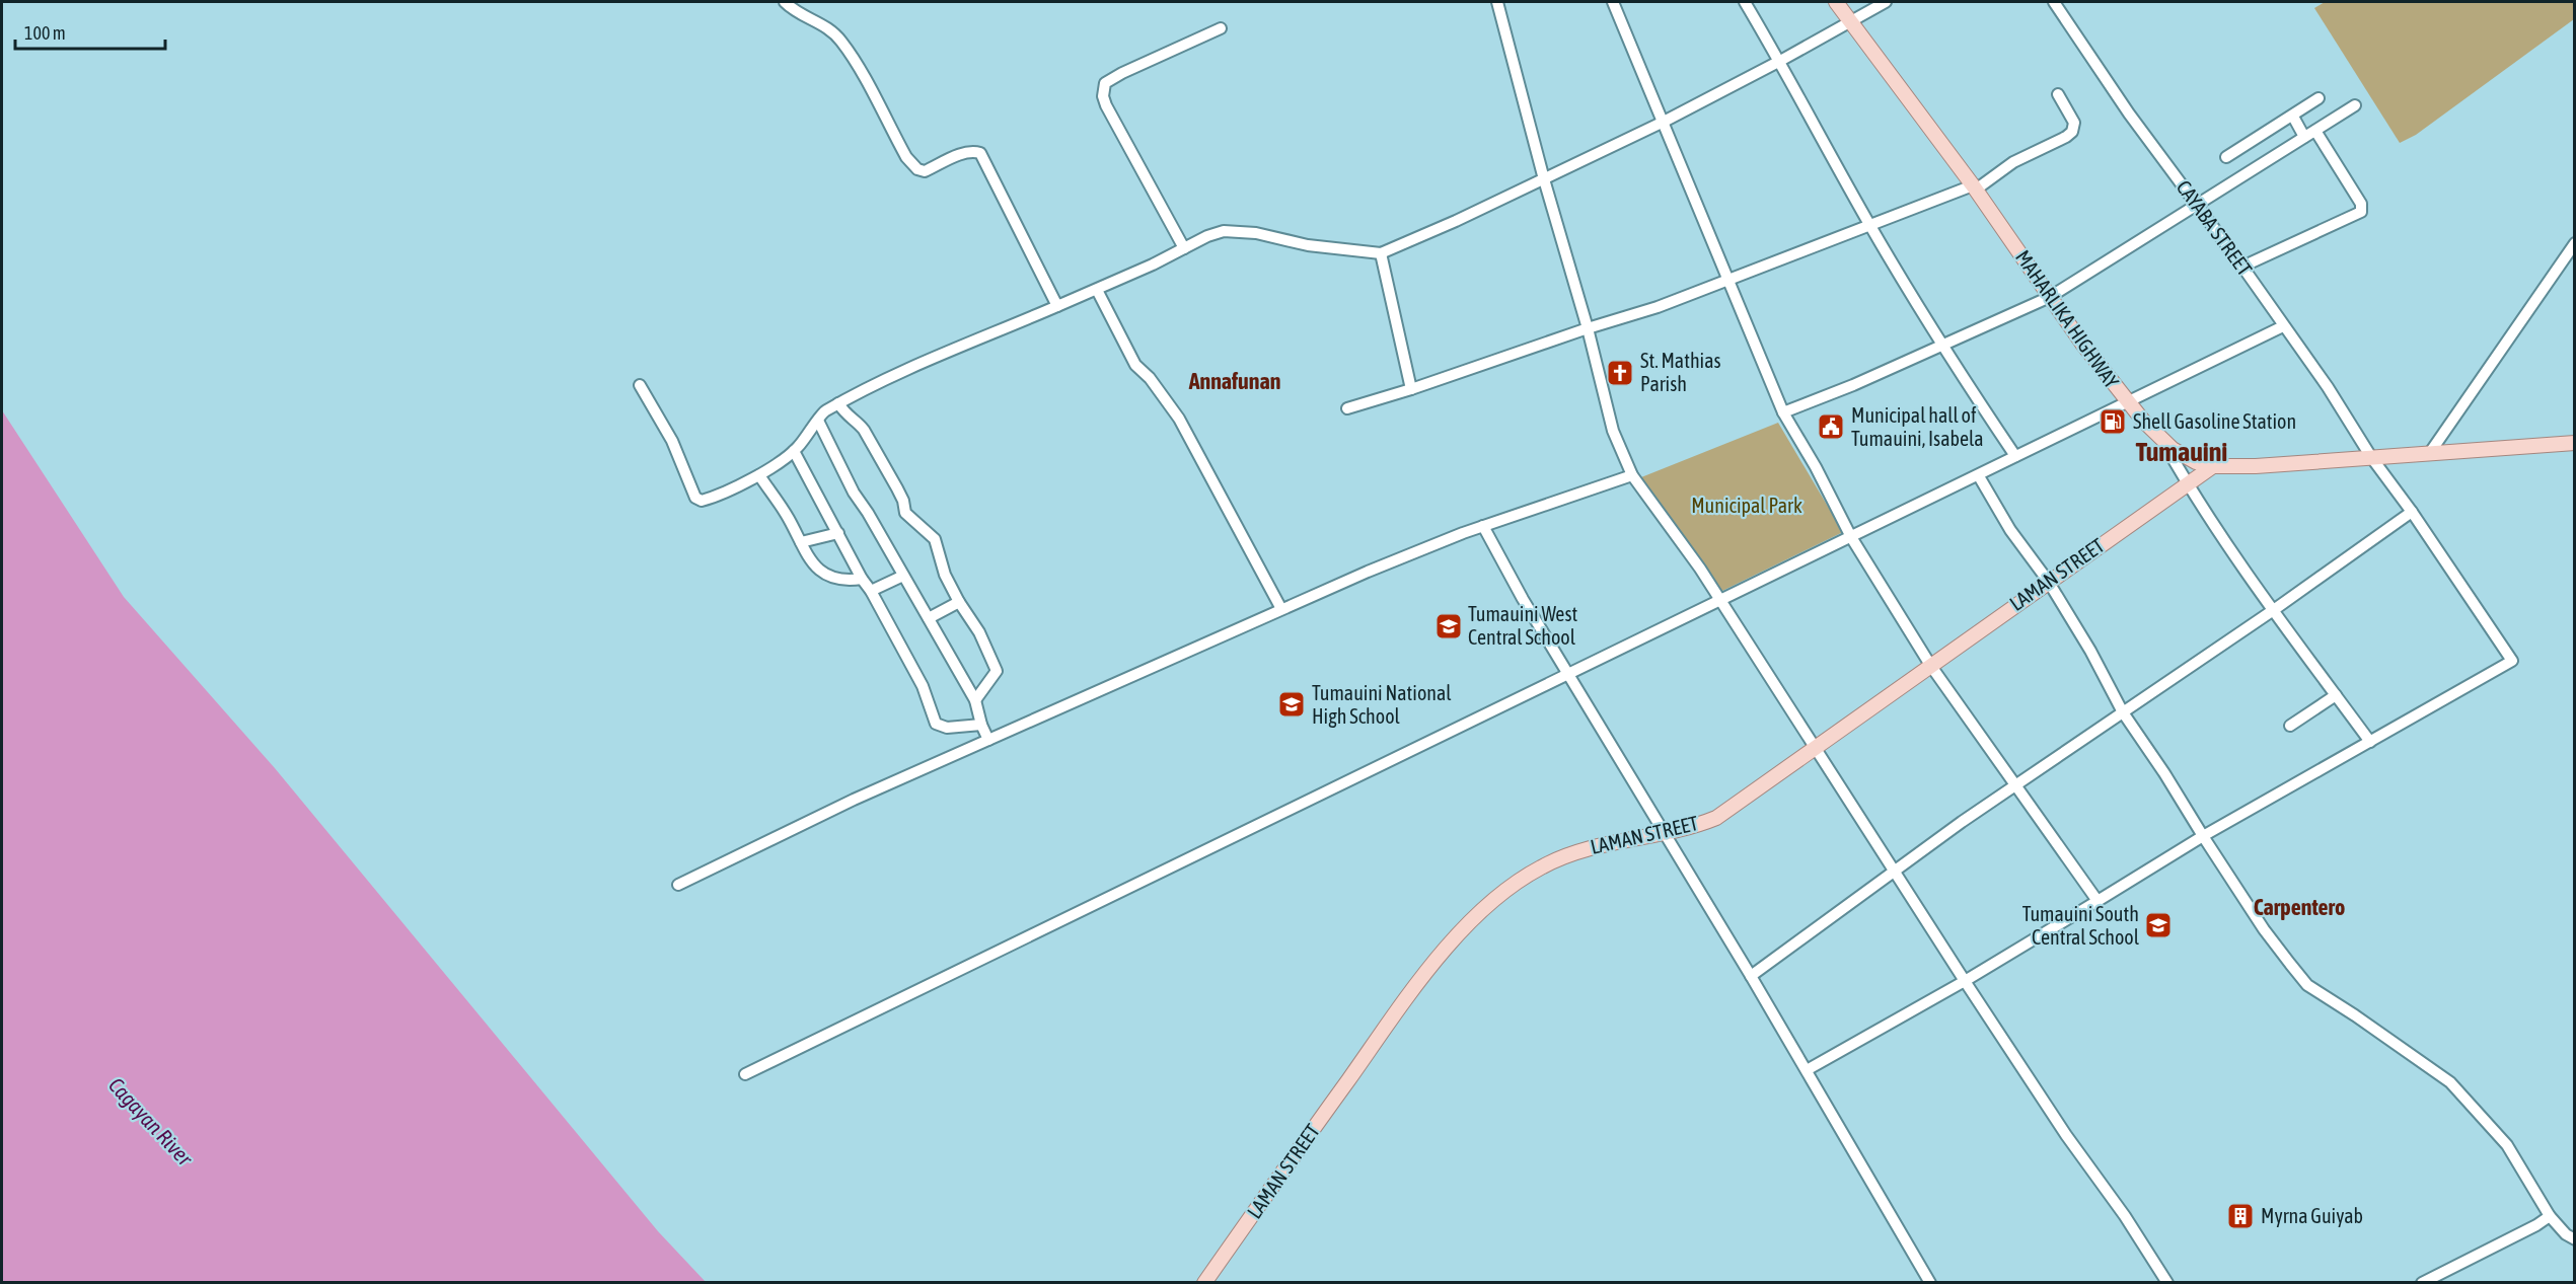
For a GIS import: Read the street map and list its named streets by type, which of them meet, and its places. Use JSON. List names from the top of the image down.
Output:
{
  "streets": {
    "main road": ["MAHARLIKA HIGHWAY", "LAMAN STREET"],
    "street": ["CAYABA STREET"]
  },
  "crossings": [
    ["CAYABA STREET", "MAHARLIKA HIGHWAY"],
    ["MAHARLIKA HIGHWAY", "LAMAN STREET"]
  ],
  "districts": ["Annafunan", "Tumauini", "Carpentero"],
  "water": ["Cagayan River"],
  "parks": ["Municipal Park"],
  "places": {
    "church": ["St. Mathias Parish"],
    "fuel station": ["Shell Gasoline Station"],
    "public building": ["Municipal hall of Tumauini, Isabela"],
    "school or university": ["Tumauini West Central School", "Tumauini National High School", "Tumauini South Central School"],
    "building": ["Myrna Guiyab"]
  },
  "scale_bar": "100 m"
}
